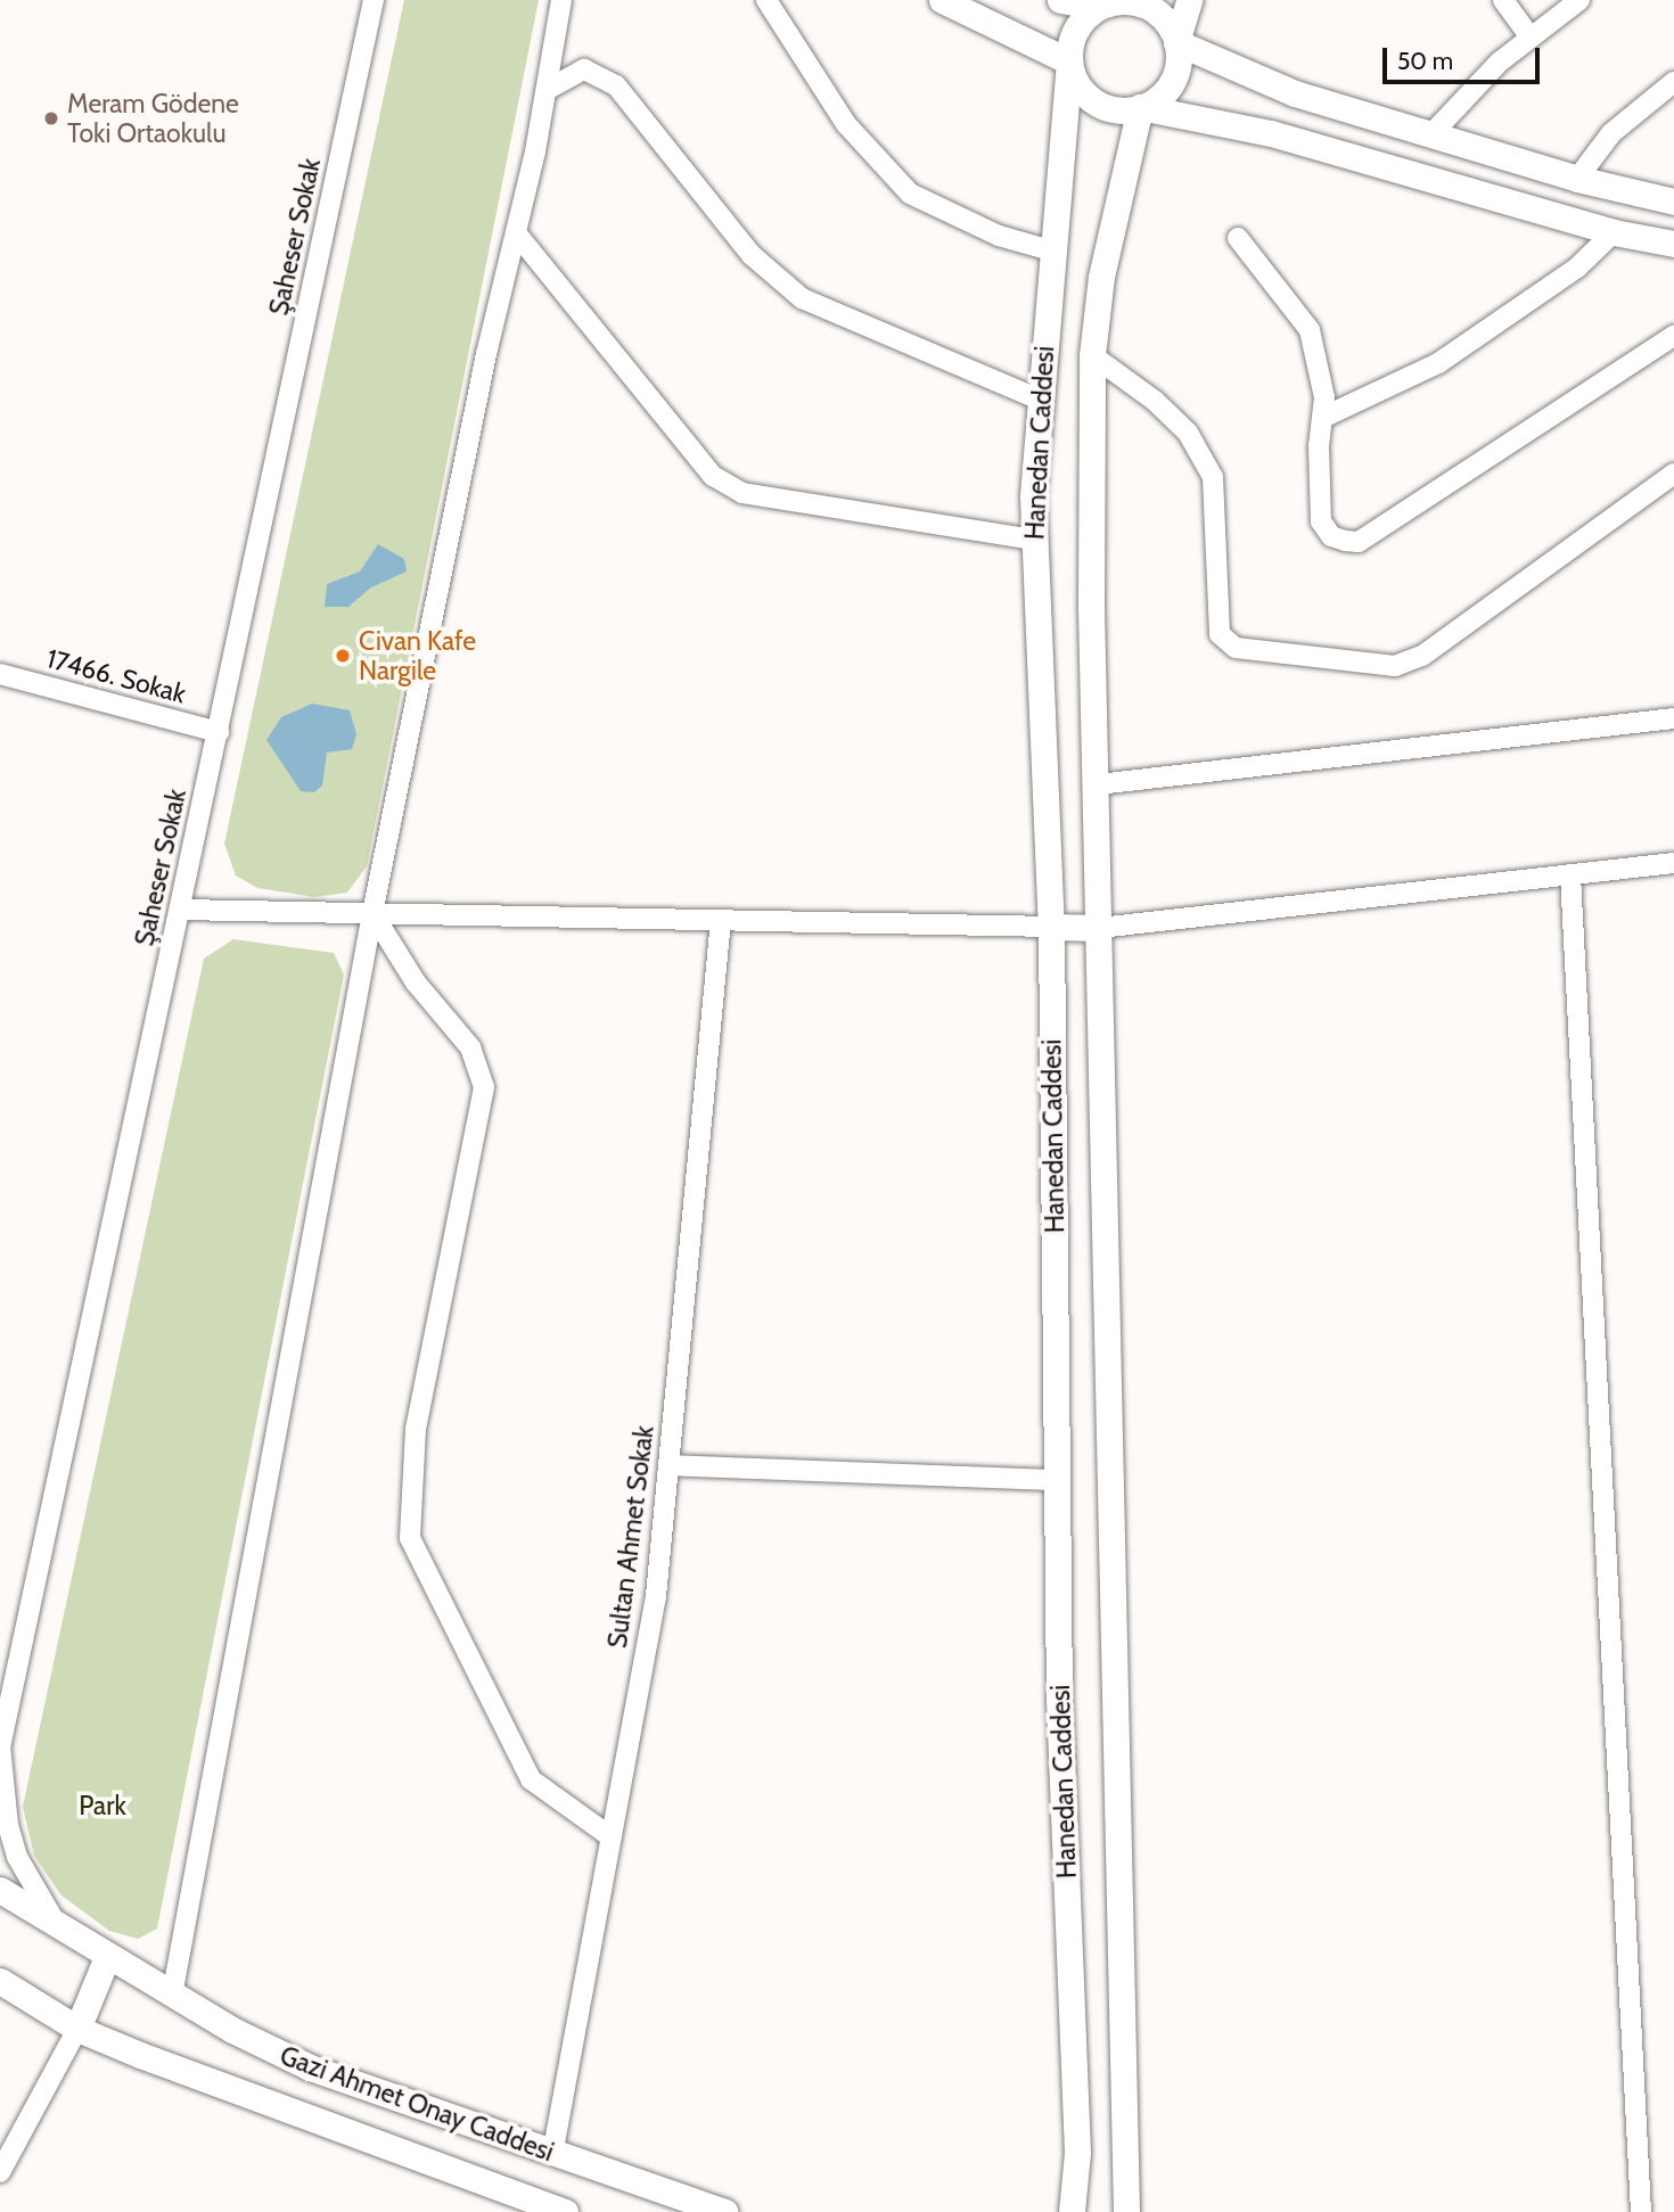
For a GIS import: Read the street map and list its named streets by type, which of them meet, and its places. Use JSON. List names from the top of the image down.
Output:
{
  "streets": {
    "street": [
      "Şaheser Sokak",
      "Hanedan Caddesi",
      "17466. Sokak",
      "Sultan Ahmet Sokak",
      "Gazi Ahmet Onay Caddesi"
    ]
  },
  "crossings": [
    ["Şaheser Sokak", "17466. Sokak"],
    ["Şaheser Sokak", "Gazi Ahmet Onay Caddesi"],
    ["Sultan Ahmet Sokak", "Gazi Ahmet Onay Caddesi"]
  ],
  "parks": ["Park"],
  "places": ["Meram Gödene Toki Ortaokulu", "Civan Kafe Nargile"],
  "scale_bar": "50 m"
}
